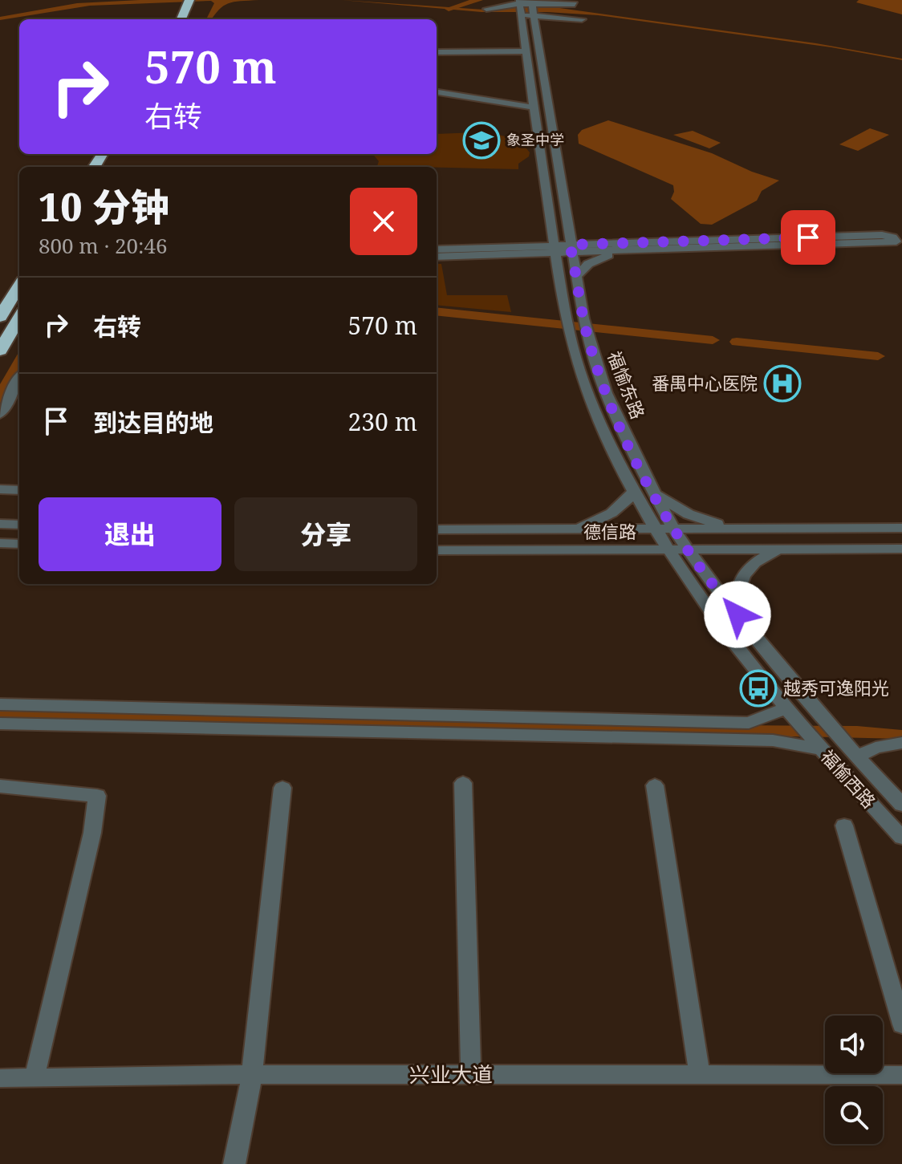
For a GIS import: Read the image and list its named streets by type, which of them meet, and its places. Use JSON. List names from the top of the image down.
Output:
{
  "streets": {
    "street": [
      "福愉东路",
      "德信路",
      "福愉西路",
      "兴业大道"
    ]
  },
  "crossings": [
    ["福愉东路", "德信路"],
    ["福愉东路", "福愉西路"]
  ],
  "places": {
    "school or university": ["象圣中学"],
    "hospital": ["番禺中心医院"],
    "bus stop": ["越秀可逸阳光"]
  },
  "page": {
    "turn": ["570 m", "右转"],
    "heading": ["10 分钟", "800 m · 20:46"],
    "list": [
      {
        "name": "右转",
        "value": "570 m"
      },
      {
        "name": "到达目的地",
        "value": "230 m"
      }
    ],
    "buttons": ["退出", "分享"]
  }
}
